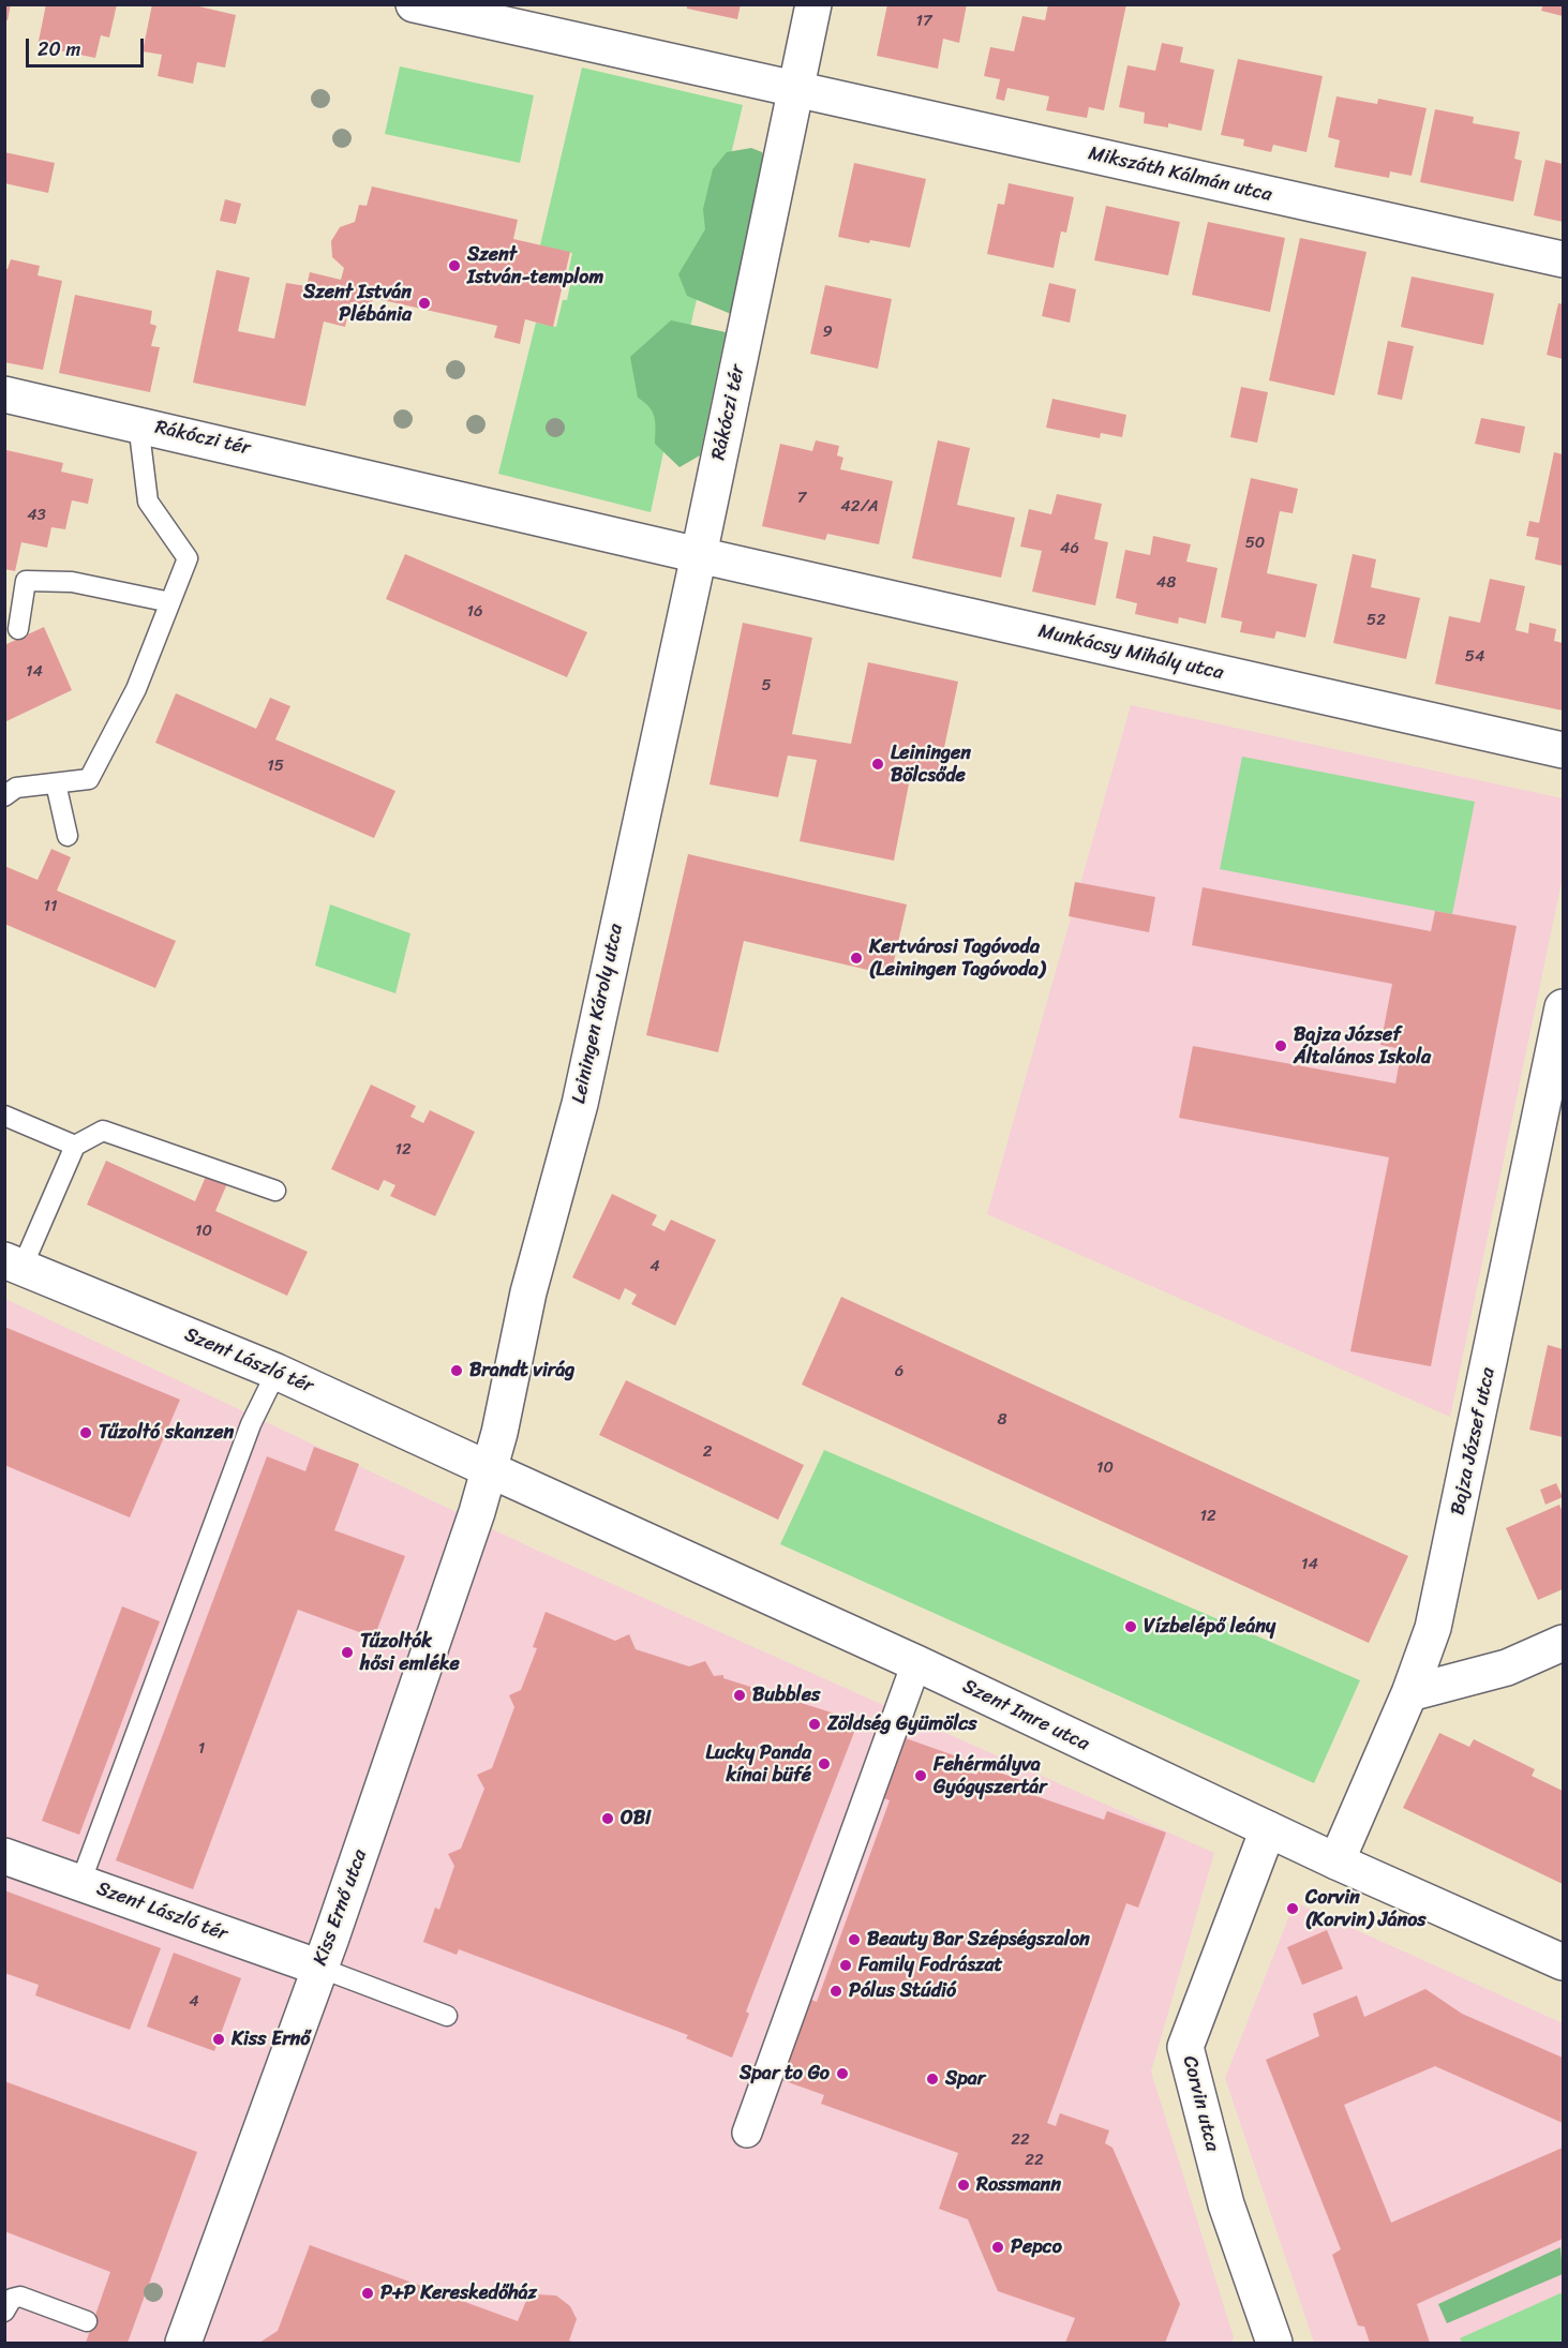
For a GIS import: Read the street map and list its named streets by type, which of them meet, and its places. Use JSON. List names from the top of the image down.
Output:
{
  "streets": {
    "street": [
      "Mikszáth Kálmán utca",
      "Rákóczi tér",
      "Munkácsy Mihály utca",
      "Leiningen Károly utca",
      "Szent László tér",
      "Bajza József utca",
      "Szent Imre utca",
      "Kiss Ernő utca",
      "Corvin utca"
    ]
  },
  "crossings": [
    ["Mikszáth Kálmán utca", "Rákóczi tér"],
    ["Rákóczi tér", "Munkácsy Mihály utca"],
    ["Rákóczi tér", "Leiningen Károly utca"],
    ["Munkácsy Mihály utca", "Leiningen Károly utca"],
    ["Leiningen Károly utca", "Szent László tér"],
    ["Leiningen Károly utca", "Szent Imre utca"],
    ["Leiningen Károly utca", "Kiss Ernő utca"],
    ["Szent László tér", "Szent Imre utca"],
    ["Szent László tér", "Kiss Ernő utca"],
    ["Bajza József utca", "Szent Imre utca"],
    ["Szent Imre utca", "Kiss Ernő utca"],
    ["Szent Imre utca", "Corvin utca"]
  ],
  "places": [
    "Szent István-templom",
    "Szent István Plébánia",
    "Leiningen Bölcsőde",
    "Kertvárosi Tagóvoda (Leiningen Tagóvoda)",
    "Bajza József Általános Iskola",
    "Brandt virág",
    "Tűzoltó skanzen",
    "Vízbelépő leány",
    "Tűzoltók hősi emléke",
    "Bubbles",
    "Zöldség Gyümölcs",
    "Lucky Panda kínai büfé",
    "Fehérmályva Gyógyszertár",
    "OBI",
    "Corvin (Korvin) János",
    "Beauty Bar Szépségszalon",
    "Family Fodrászat",
    "Pólus Stúdió",
    "Kiss Ernő",
    "Spar to Go",
    "Spar",
    "Rossmann",
    "Pepco",
    "P+P Kereskedőház"
  ],
  "house_numbers": [
    "17",
    "9",
    "7",
    "42/A",
    "43",
    "50",
    "46",
    "48",
    "16",
    "52",
    "54",
    "14",
    "5",
    "15",
    "11",
    "12",
    "10",
    "4",
    "6",
    "8",
    "2",
    "10",
    "12",
    "14",
    "1",
    "4",
    "22",
    "22"
  ],
  "scale_bar": "20 m"
}
